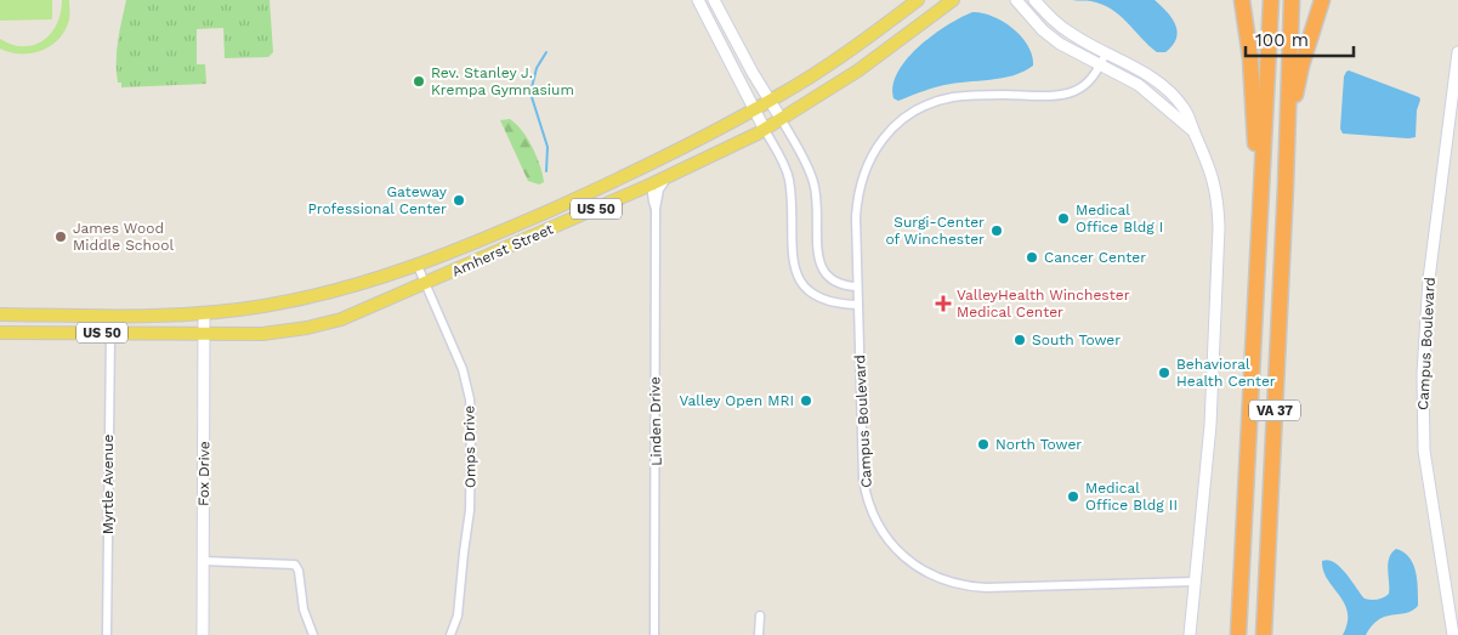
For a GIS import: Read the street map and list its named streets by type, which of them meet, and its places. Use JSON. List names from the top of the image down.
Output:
{
  "streets": {
    "highway": ["VA 37"],
    "main road": ["US 50", "Amherst Street"],
    "street": [
      "Campus Boulevard",
      "Linden Drive",
      "Omps Drive",
      "Fox Drive",
      "Myrtle Avenue"
    ]
  },
  "crossings": [
    ["Amherst Street", "Linden Drive"],
    ["Amherst Street", "Omps Drive"],
    ["Amherst Street", "Fox Drive"],
    ["Amherst Street", "Myrtle Avenue"]
  ],
  "places": {
    "other": [
      "Rev. Stanley J. Krempa Gymnasium",
      "Gateway Professional Center",
      "Medical Office Bldg I",
      "Surgi-Center of Winchester",
      "James Wood Middle School",
      "Cancer Center",
      "South Tower",
      "Behavioral Health Center",
      "Valley Open MRI",
      "North Tower",
      "Medical Office Bldg II"
    ],
    "health": ["ValleyHealth Winchester Medical Center"]
  },
  "scale_bar": "100 m"
}
